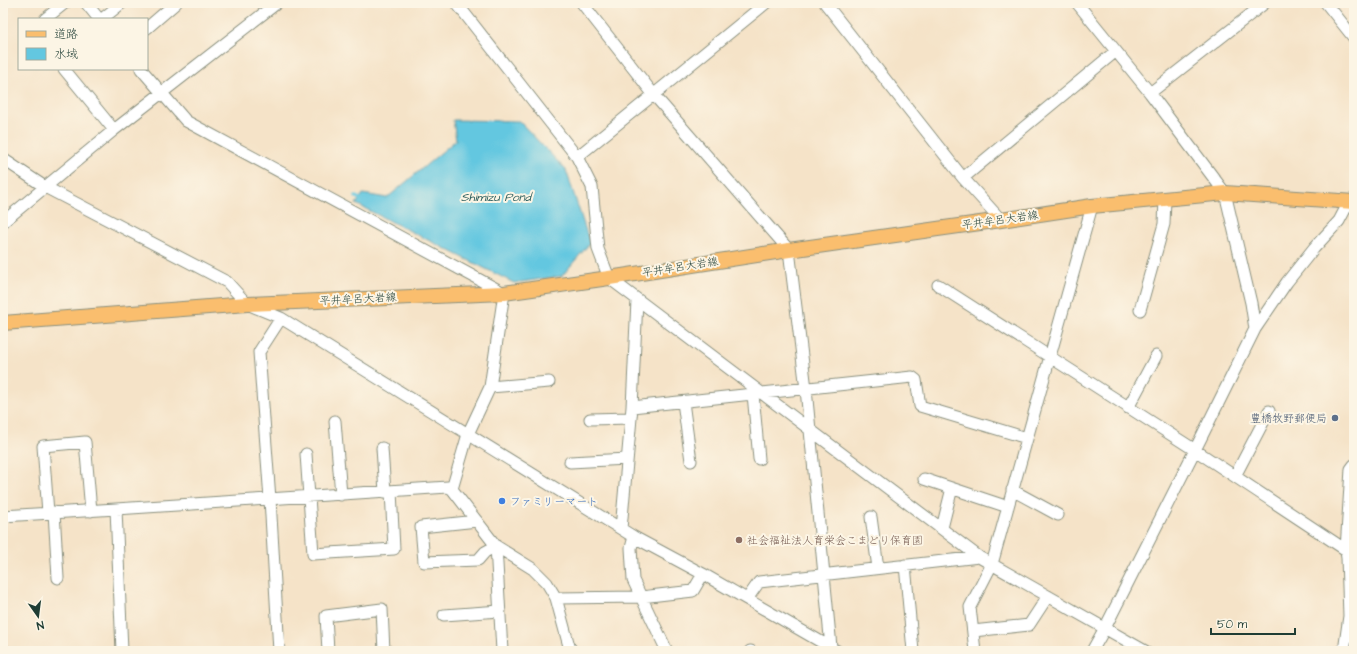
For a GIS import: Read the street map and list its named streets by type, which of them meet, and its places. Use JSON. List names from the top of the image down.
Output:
{
  "streets": {
    "main road": ["平井牟呂大岩線"]
  },
  "water": ["Shimizu Pond"],
  "places": ["豊橋牧野郵便局", "ファミリーマート", "社会福祉法人育栄会こまどり保育園"],
  "legend": ["道路", "水域"],
  "scale_bar": "50 m",
  "north": "bottom"
}
